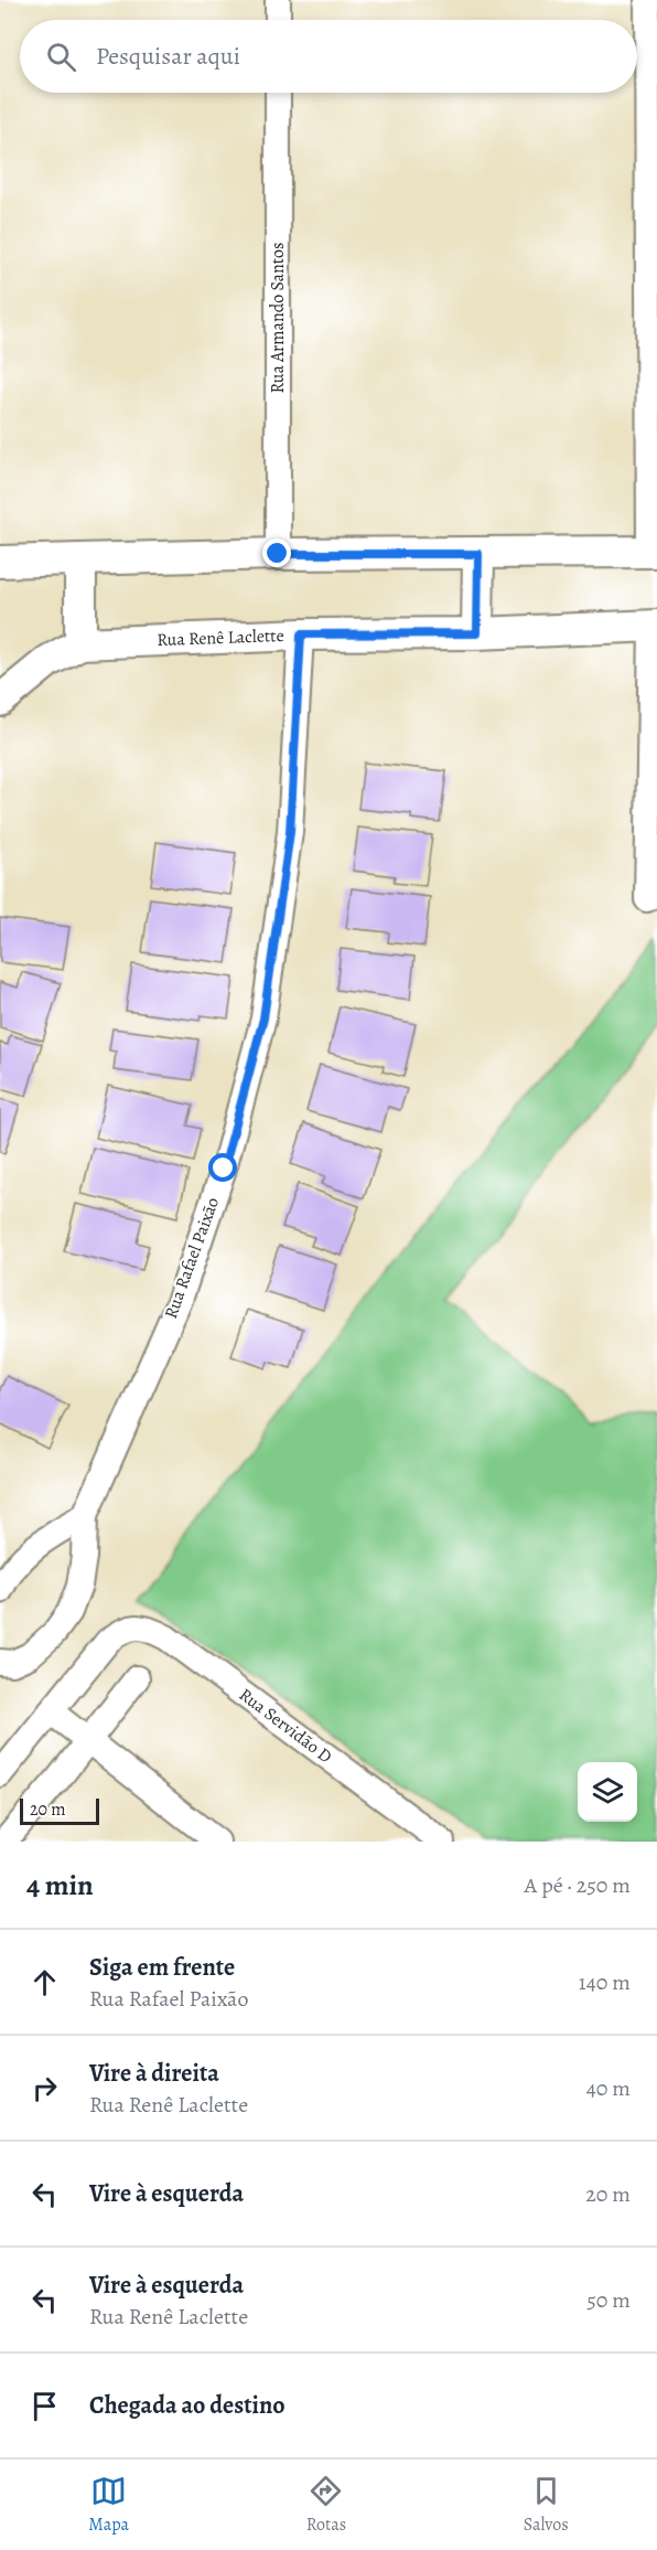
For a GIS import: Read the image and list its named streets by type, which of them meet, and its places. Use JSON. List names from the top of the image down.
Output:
{
  "streets": {
    "street": [
      "Rua Armando Santos",
      "Rua Renê Laclette",
      "Rua Rafael Paixão",
      "Rua Servidão D"
    ]
  },
  "crossings": [
    ["Rua Renê Laclette", "Rua Rafael Paixão"]
  ],
  "scale_bar": "20 m",
  "page": {
    "search": "Pesquisar aqui",
    "scale": "20 m",
    "heading": ["4 min", "A pé · 250 m"],
    "list": [
      ["Siga em frente", "Rua Rafael Paixão", "140 m"],
      ["Vire à direita", "Rua Renê Laclette", "40 m"],
      ["Vire à esquerda", "20 m"],
      ["Vire à esquerda", "Rua Renê Laclette", "50 m"],
      "Chegada ao destino"
    ],
    "nav": ["Mapa", "Rotas", "Salvos"]
  }
}
